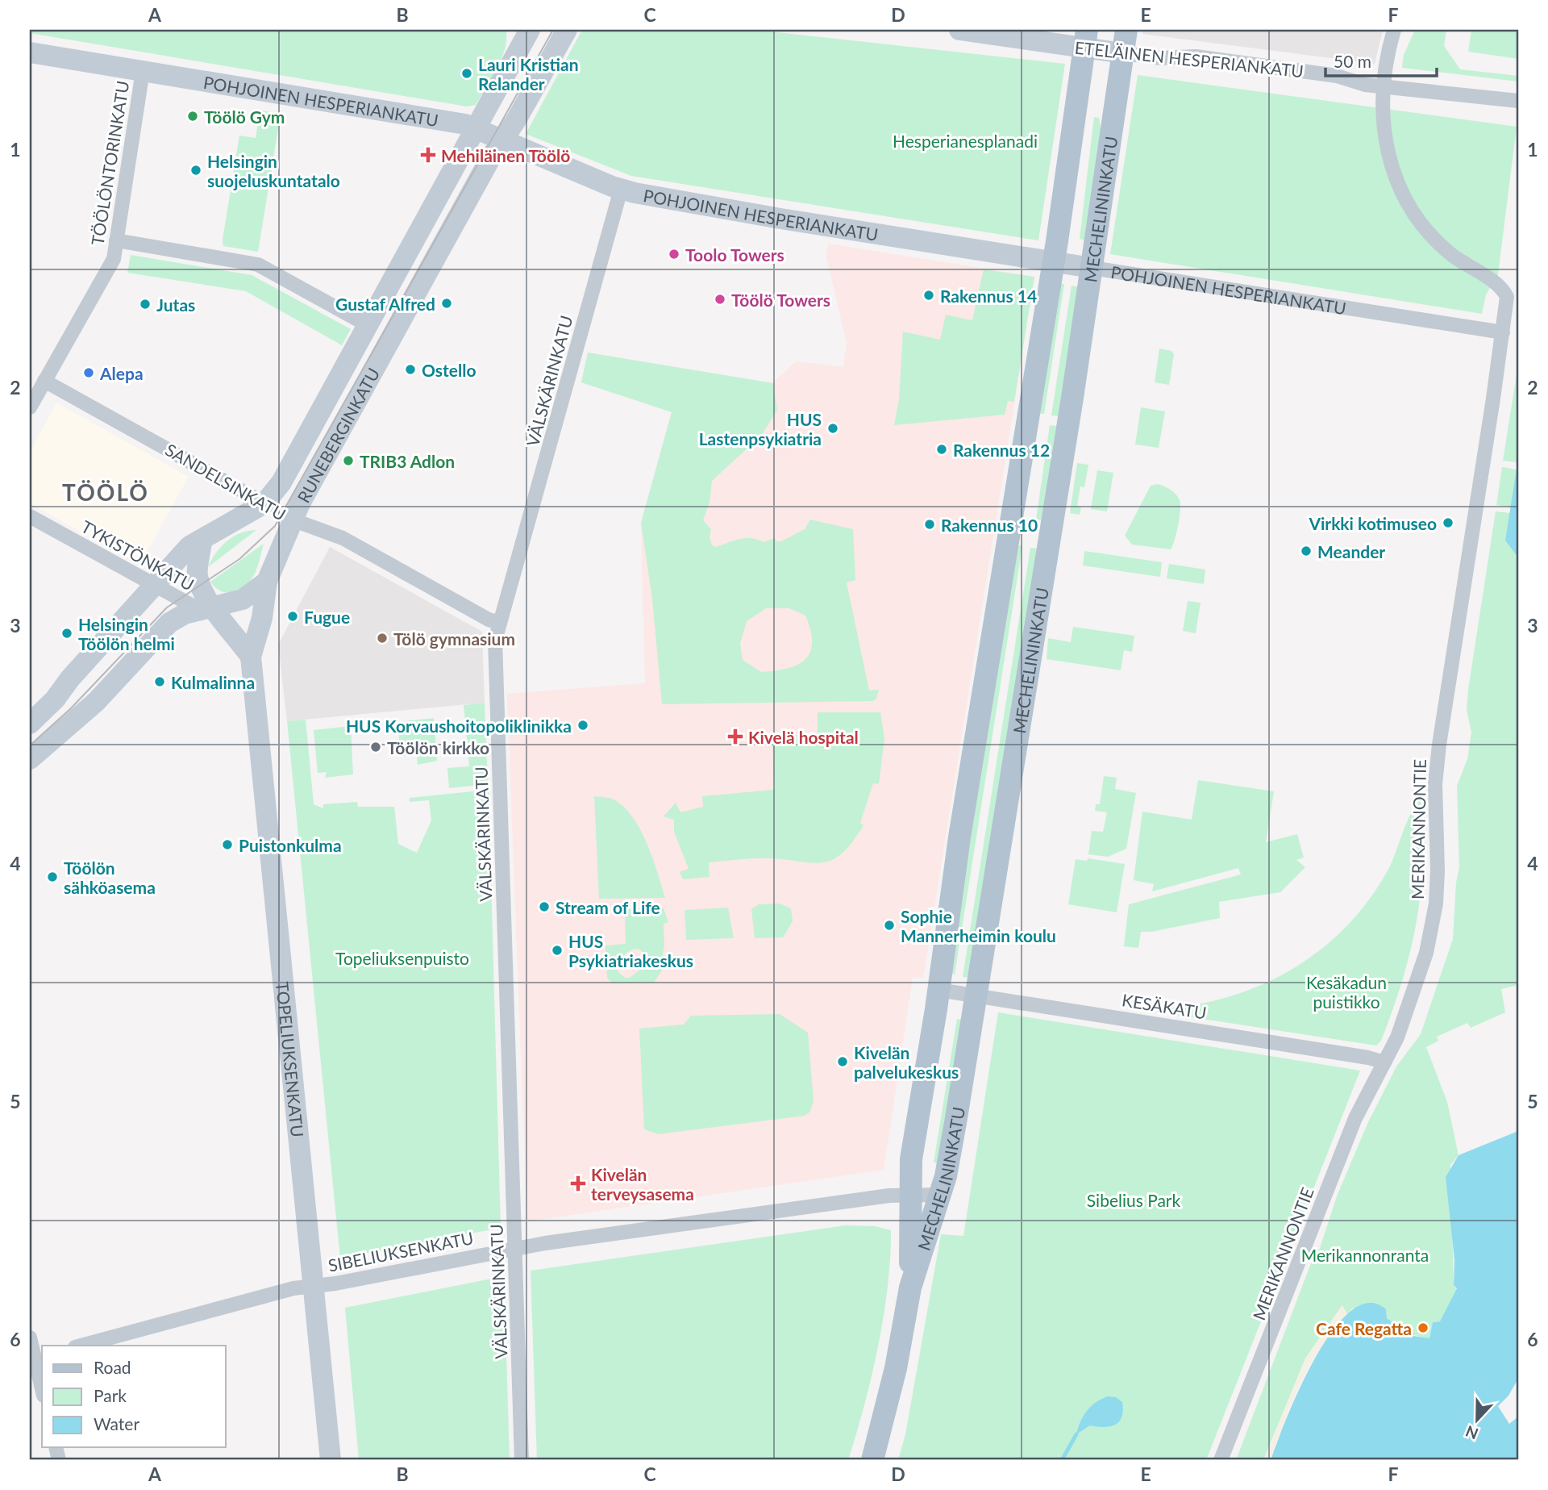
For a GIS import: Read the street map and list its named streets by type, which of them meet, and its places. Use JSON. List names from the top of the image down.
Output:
{
  "streets": {
    "main road": [
      "ETELÄINEN HESPERIANKATU",
      "POHJOINEN HESPERIANKATU",
      "MECHELININKATU",
      "RUNEBERGINKATU",
      "SANDELSINKATU",
      "TOPELIUKSENKATU"
    ],
    "street": [
      "TÖÖLÖNTORINKATU",
      "VÄLSKÄRINKATU",
      "TYKISTÖNKATU",
      "MERIKANNONTIE",
      "KESÄKATU",
      "SIBELIUKSENKATU"
    ]
  },
  "crossings": [
    ["ETELÄINEN HESPERIANKATU", "MECHELININKATU"],
    ["ETELÄINEN HESPERIANKATU", "MERIKANNONTIE"],
    ["POHJOINEN HESPERIANKATU", "TÖÖLÖNTORINKATU"],
    ["POHJOINEN HESPERIANKATU", "MECHELININKATU"],
    ["POHJOINEN HESPERIANKATU", "VÄLSKÄRINKATU"],
    ["POHJOINEN HESPERIANKATU", "RUNEBERGINKATU"],
    ["POHJOINEN HESPERIANKATU", "MERIKANNONTIE"],
    ["TÖÖLÖNTORINKATU", "SANDELSINKATU"],
    ["MECHELININKATU", "KESÄKATU"],
    ["MECHELININKATU", "SIBELIUKSENKATU"],
    ["VÄLSKÄRINKATU", "SANDELSINKATU"],
    ["VÄLSKÄRINKATU", "SIBELIUKSENKATU"],
    ["RUNEBERGINKATU", "SANDELSINKATU"],
    ["RUNEBERGINKATU", "TYKISTÖNKATU"],
    ["RUNEBERGINKATU", "TOPELIUKSENKATU"],
    ["MERIKANNONTIE", "KESÄKATU"],
    ["TOPELIUKSENKATU", "SIBELIUKSENKATU"]
  ],
  "districts": ["TÖÖLÖ"],
  "parks": [
    "Hesperianesplanadi",
    "Topeliuksenpuisto",
    "Kesäkadun puistikko",
    "Sibelius Park",
    "Merikannonranta"
  ],
  "places": {
    "other": [
      "Lauri Kristian Relander",
      "Töölö Gym",
      "Helsingin suojeluskuntatalo",
      "Toolo Towers",
      "Rakennus 14",
      "Töölö Towers",
      "Gustaf Alfred",
      "Jutas",
      "Ostello",
      "Alepa",
      "HUS Lastenpsykiatria",
      "Rakennus 12",
      "TRIB3 Adlon",
      "Virkki kotimuseo",
      "Rakennus 10",
      "Meander",
      "Fugue",
      "Helsingin Töölön helmi",
      "Tölö gymnasium",
      "Kulmalinna",
      "HUS Korvaushoitopoliklinikka",
      "Töölön kirkko",
      "Puistonkulma",
      "Töölön sähköasema",
      "Stream of Life",
      "Sophie Mannerheimin koulu",
      "HUS Psykiatriakeskus",
      "Kivelän palvelukeskus",
      "Cafe Regatta"
    ],
    "health": ["Mehiläinen Töölö", "Kivelä hospital", "Kivelän terveysasema"]
  },
  "legend": ["Road", "Park", "Water"],
  "scale_bar": "50 m",
  "north": "bottom",
  "grid": {
    "columns": [
      "A",
      "B",
      "C",
      "D",
      "E",
      "F"
    ],
    "rows": [
      "1",
      "2",
      "3",
      "4",
      "5",
      "6"
    ]
  }
}
